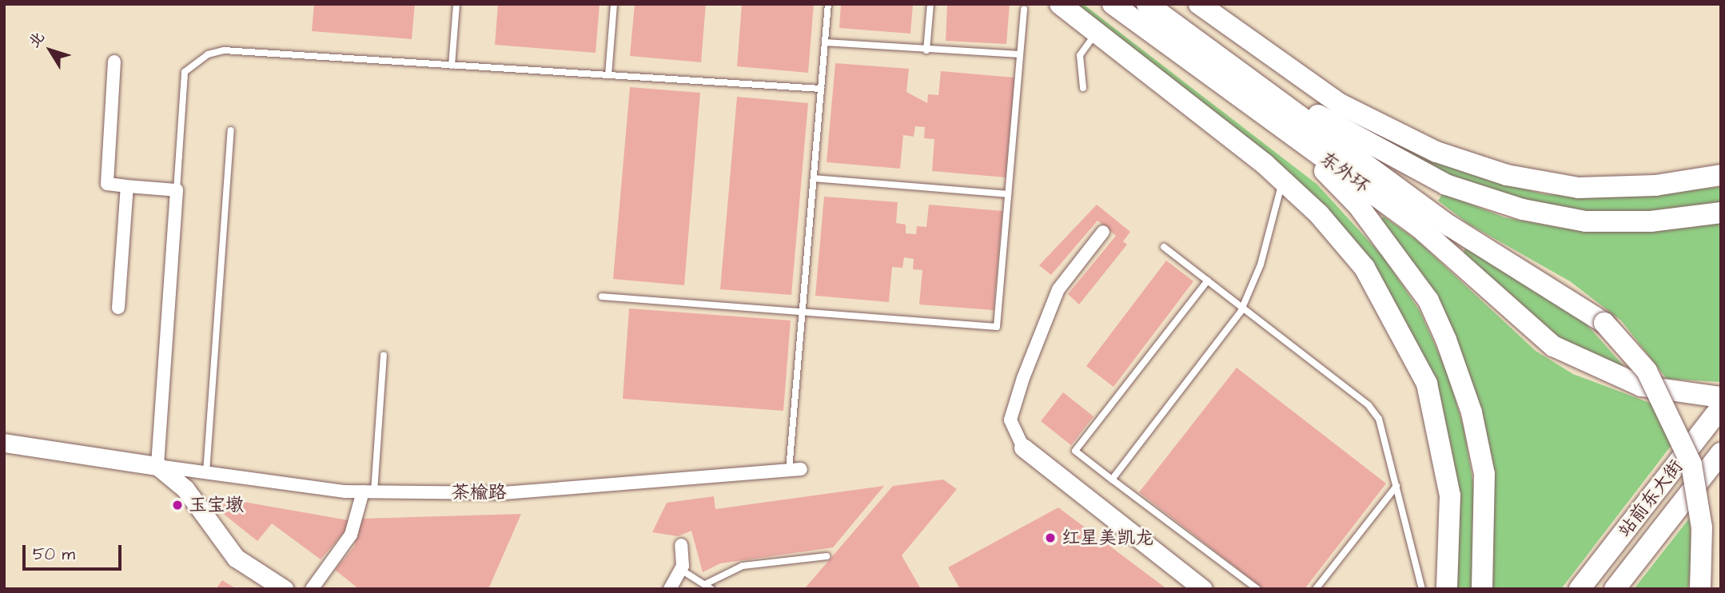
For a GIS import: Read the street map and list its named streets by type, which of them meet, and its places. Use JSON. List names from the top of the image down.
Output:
{
  "streets": {
    "main road": ["东外环", "站前东大街"],
    "street": ["茶榆路"]
  },
  "places": ["玉宝墩", "红星美凯龙"],
  "scale_bar": "50 m",
  "north": "top left"
}
